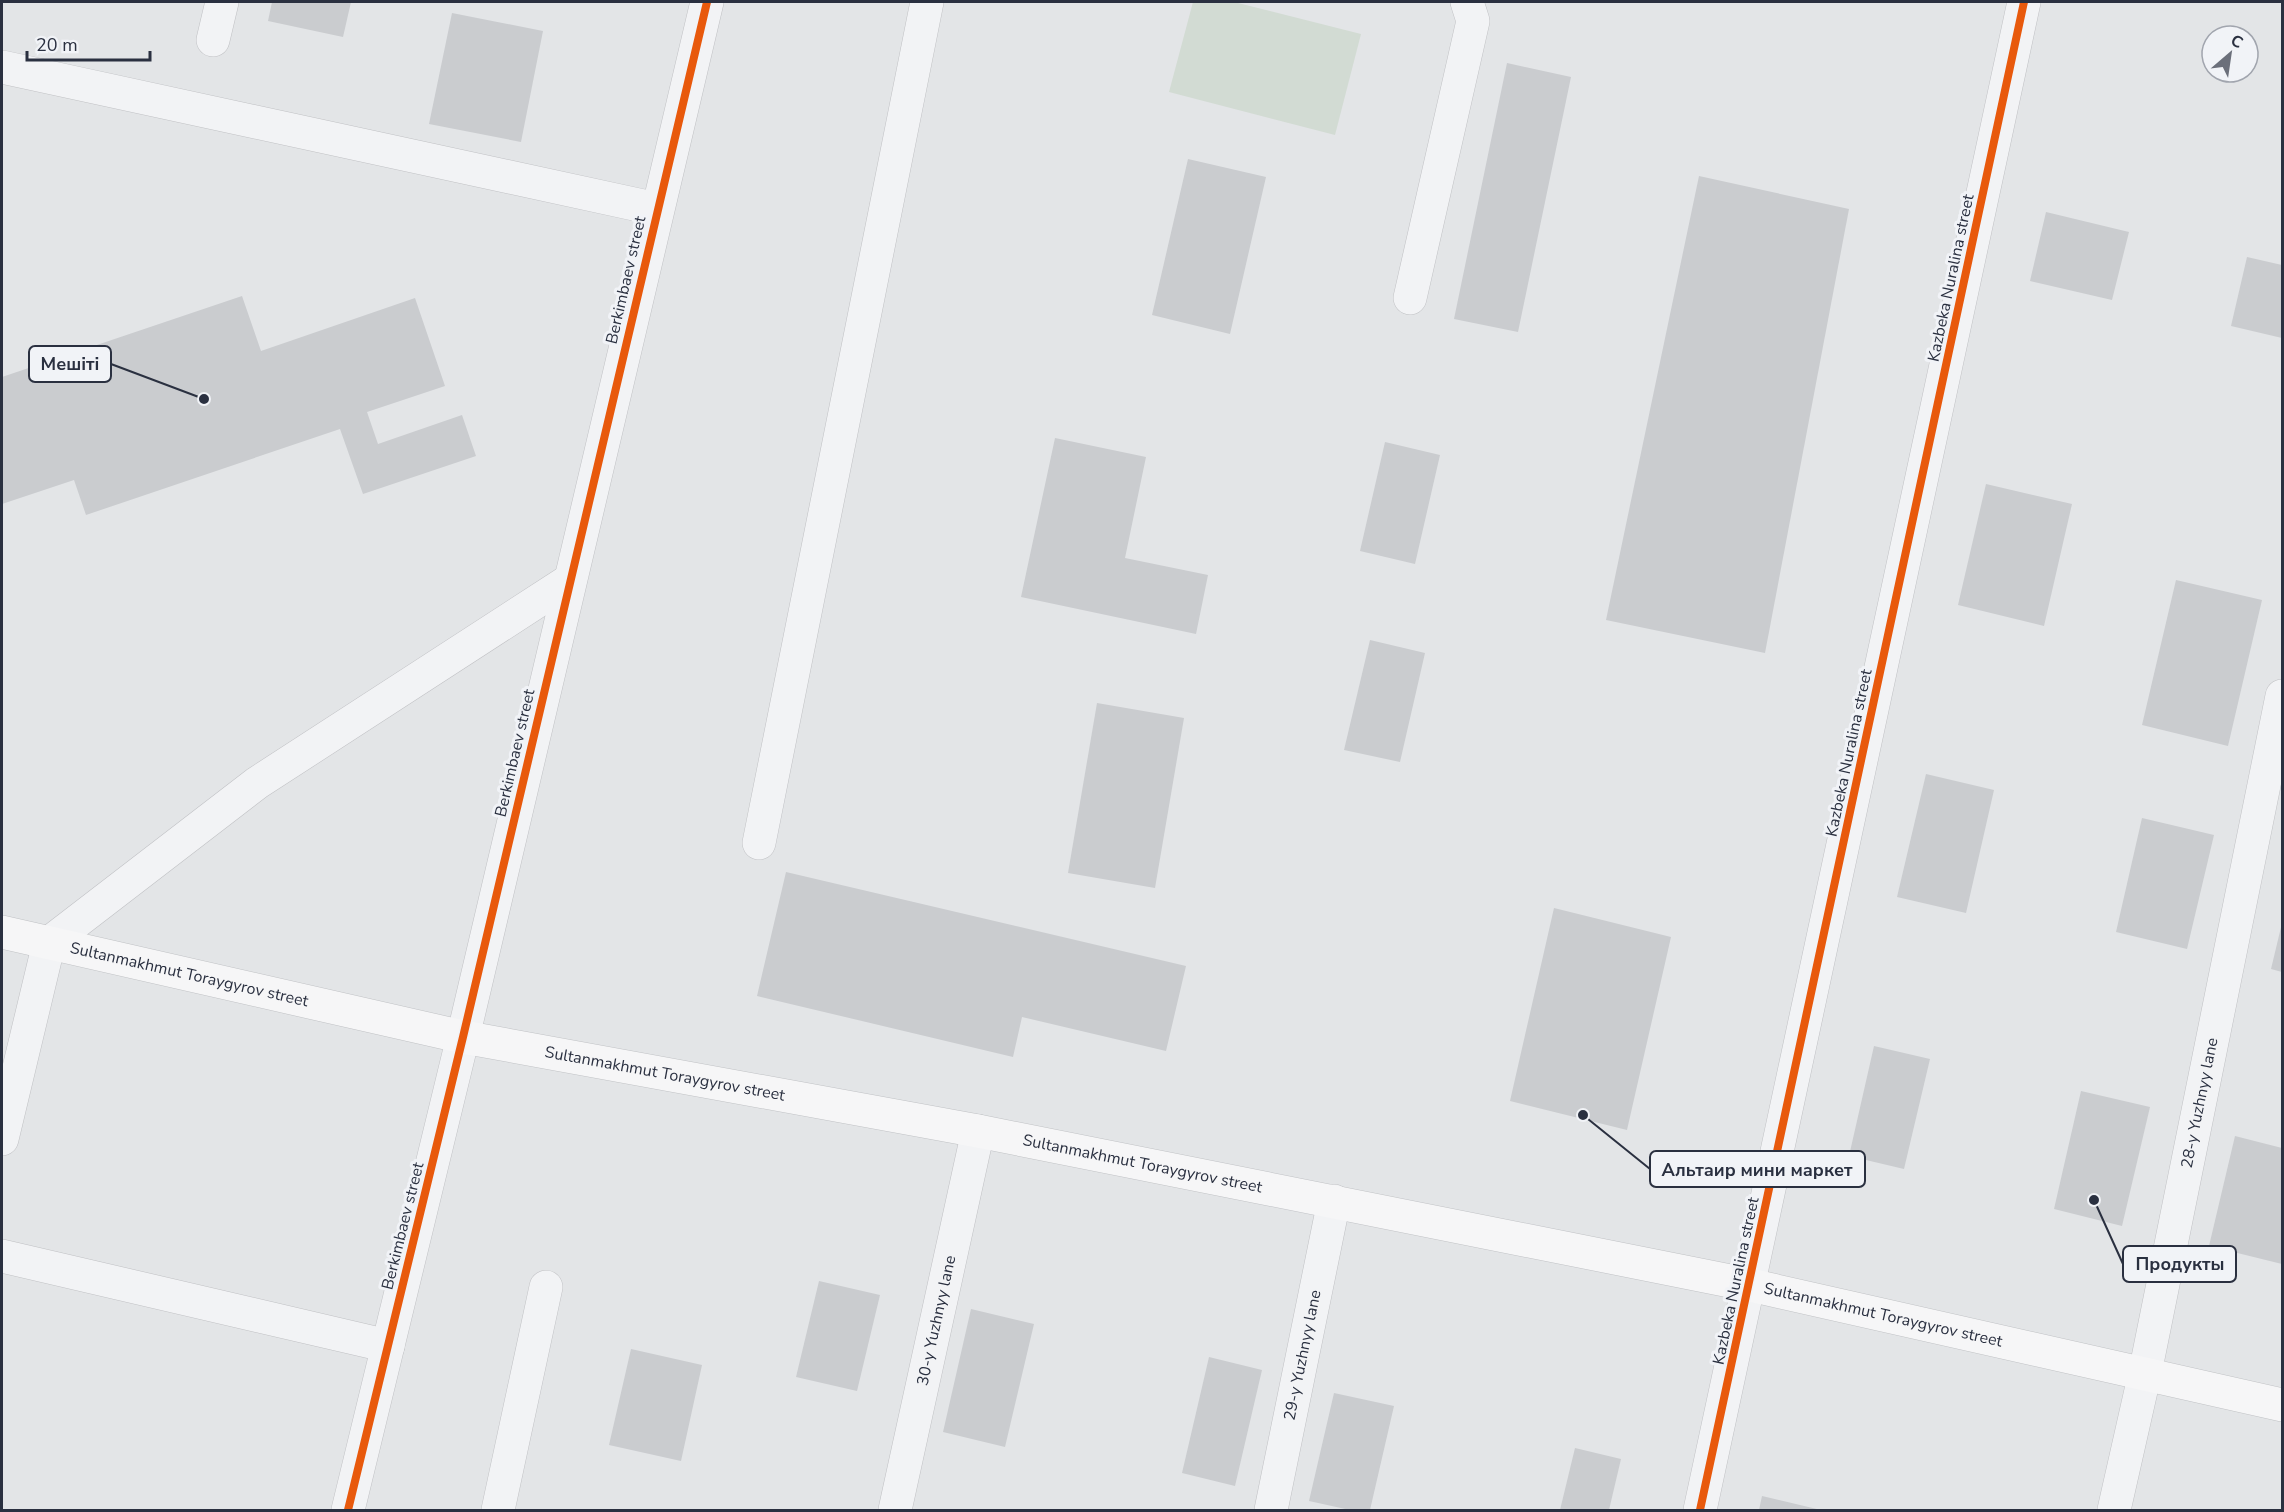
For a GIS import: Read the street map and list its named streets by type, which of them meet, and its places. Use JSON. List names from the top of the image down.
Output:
{
  "streets": {
    "main road": ["Sultanmakhmut Toraygyrov street"],
    "street": [
      "Kazbeka Nuralina street",
      "Berkimbaev street",
      "28-y Yuzhnyy lane",
      "30-y Yuzhnyy lane",
      "29-y Yuzhnyy lane"
    ]
  },
  "crossings": [
    ["Kazbeka Nuralina street", "Sultanmakhmut Toraygyrov street"],
    ["Berkimbaev street", "Sultanmakhmut Toraygyrov street"],
    ["Sultanmakhmut Toraygyrov street", "28-y Yuzhnyy lane"],
    ["Sultanmakhmut Toraygyrov street", "30-y Yuzhnyy lane"],
    ["Sultanmakhmut Toraygyrov street", "29-y Yuzhnyy lane"]
  ],
  "places": ["Мешіті", "Альтаир мини маркет", "Продукты"],
  "scale_bar": "20 m",
  "north": "top right"
}
